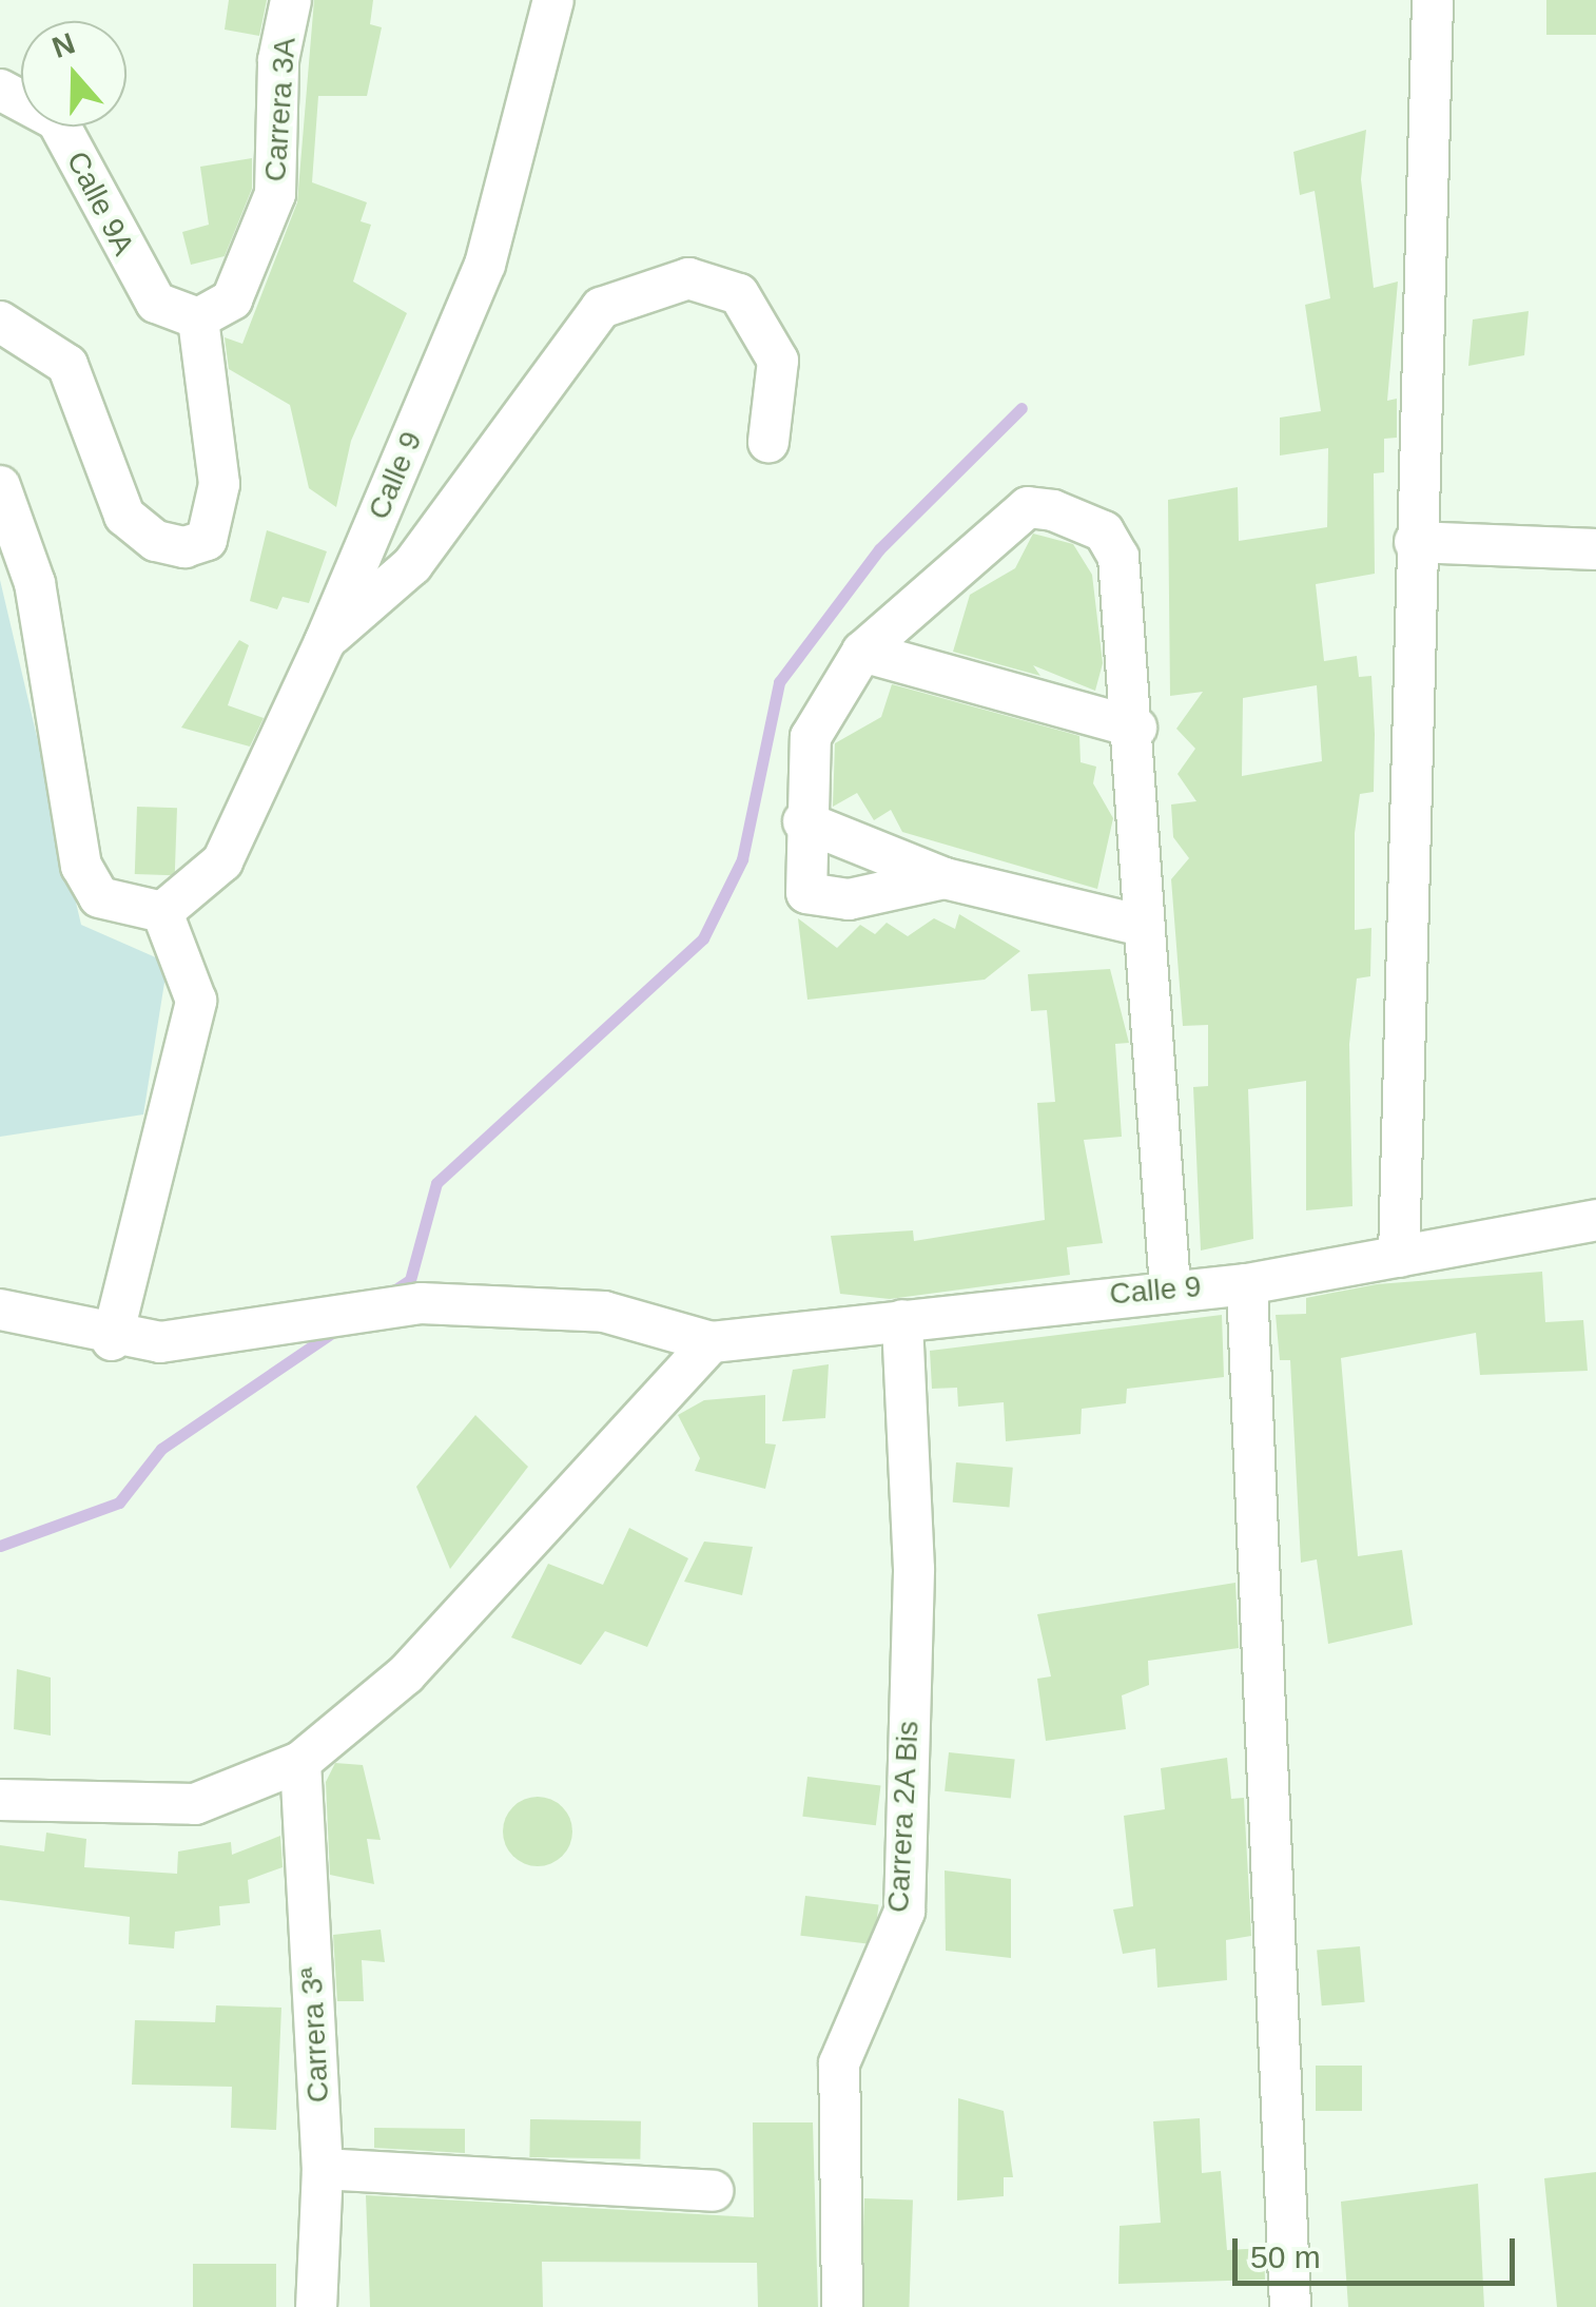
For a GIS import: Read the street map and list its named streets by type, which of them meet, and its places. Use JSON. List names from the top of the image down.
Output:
{
  "streets": {
    "street": [
      "Carrera 3A",
      "Calle 9A",
      "Calle 9",
      "Carrera 2A Bis",
      "Carrera 3ª"
    ]
  },
  "crossings": [
    ["Carrera 3A", "Calle 9A"],
    ["Calle 9", "Carrera 2A Bis"]
  ],
  "scale_bar": "50 m",
  "north": "top"
}
